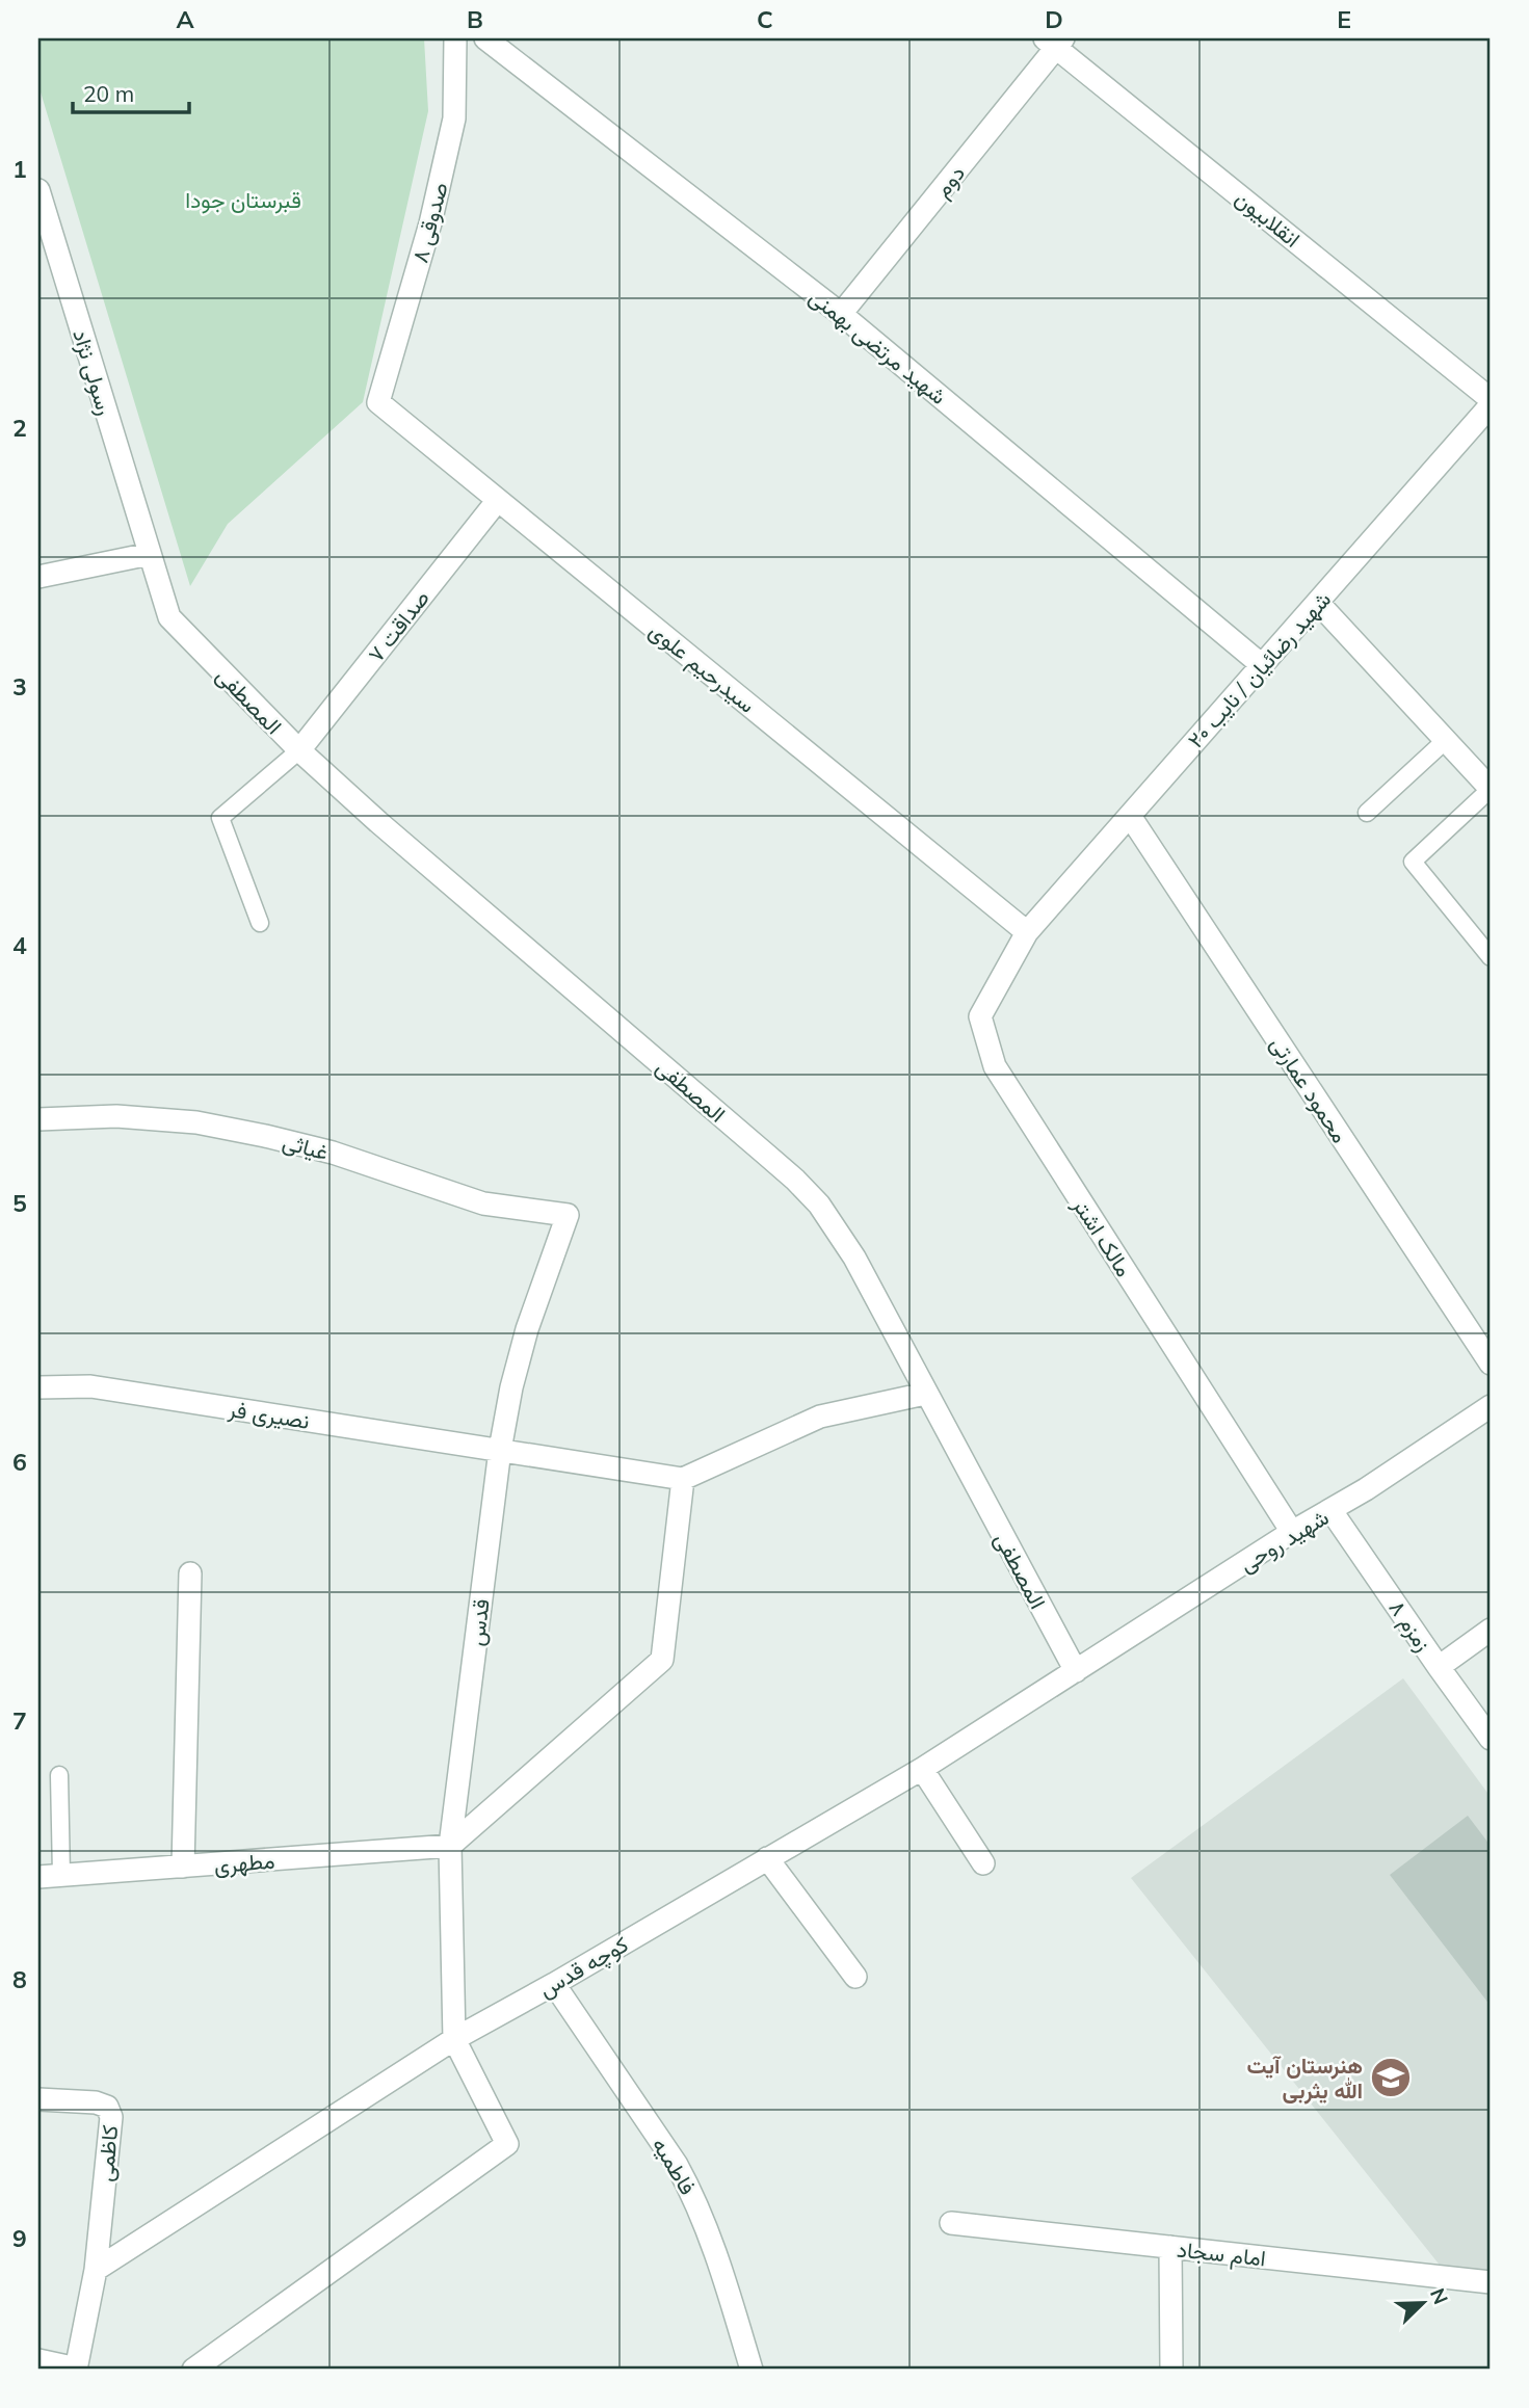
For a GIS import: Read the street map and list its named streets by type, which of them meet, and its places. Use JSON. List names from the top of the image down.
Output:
{
  "streets": {
    "street": [
      "دوم",
      "انقلابیون",
      "صدوقی ۸",
      "شهید مرتضی بهمنی",
      "رسولی نژاد",
      "صداقت ۷",
      "سیدرحیم علوی",
      "شهید رضائیان / نایب ۲۰",
      "المصطفی",
      "محمود عمارتی",
      "غیاثی",
      "مالک اشتر",
      "نصیری فر",
      "شهید روحی",
      "قدس",
      "زمزم ۸",
      "مطهری",
      "کوچه قدس",
      "کاظمی",
      "فاطمیه",
      "امام سجاد"
    ]
  },
  "crossings": [
    ["دوم", "انقلابیون"],
    ["دوم", "شهید مرتضی بهمنی"],
    ["صدوقی ۸", "سیدرحیم علوی"],
    ["شهید مرتضی بهمنی", "شهید رضائیان / نایب ۲۰"],
    ["رسولی نژاد", "المصطفی"],
    ["صداقت ۷", "سیدرحیم علوی"],
    ["صداقت ۷", "المصطفی"],
    ["سیدرحیم علوی", "شهید رضائیان / نایب ۲۰"],
    ["سیدرحیم علوی", "مالک اشتر"],
    ["شهید رضائیان / نایب ۲۰", "محمود عمارتی"],
    ["شهید رضائیان / نایب ۲۰", "مالک اشتر"],
    ["المصطفی", "شهید روحی"],
    ["المصطفی", "کوچه قدس"],
    ["غیاثی", "قدس"],
    ["مالک اشتر", "شهید روحی"],
    ["نصیری فر", "قدس"],
    ["شهید روحی", "زمزم ۸"],
    ["شهید روحی", "کوچه قدس"],
    ["قدس", "مطهری"],
    ["قدس", "کوچه قدس"],
    ["کوچه قدس", "کاظمی"],
    ["کوچه قدس", "فاطمیه"]
  ],
  "parks": ["قبرستان جودا"],
  "places": {
    "school or university": ["هنرستان آیت الله یثربی"]
  },
  "scale_bar": "20 m",
  "north": "top right",
  "grid": {
    "columns": [
      "A",
      "B",
      "C",
      "D",
      "E"
    ],
    "rows": [
      "1",
      "2",
      "3",
      "4",
      "5",
      "6",
      "7",
      "8",
      "9"
    ]
  }
}
